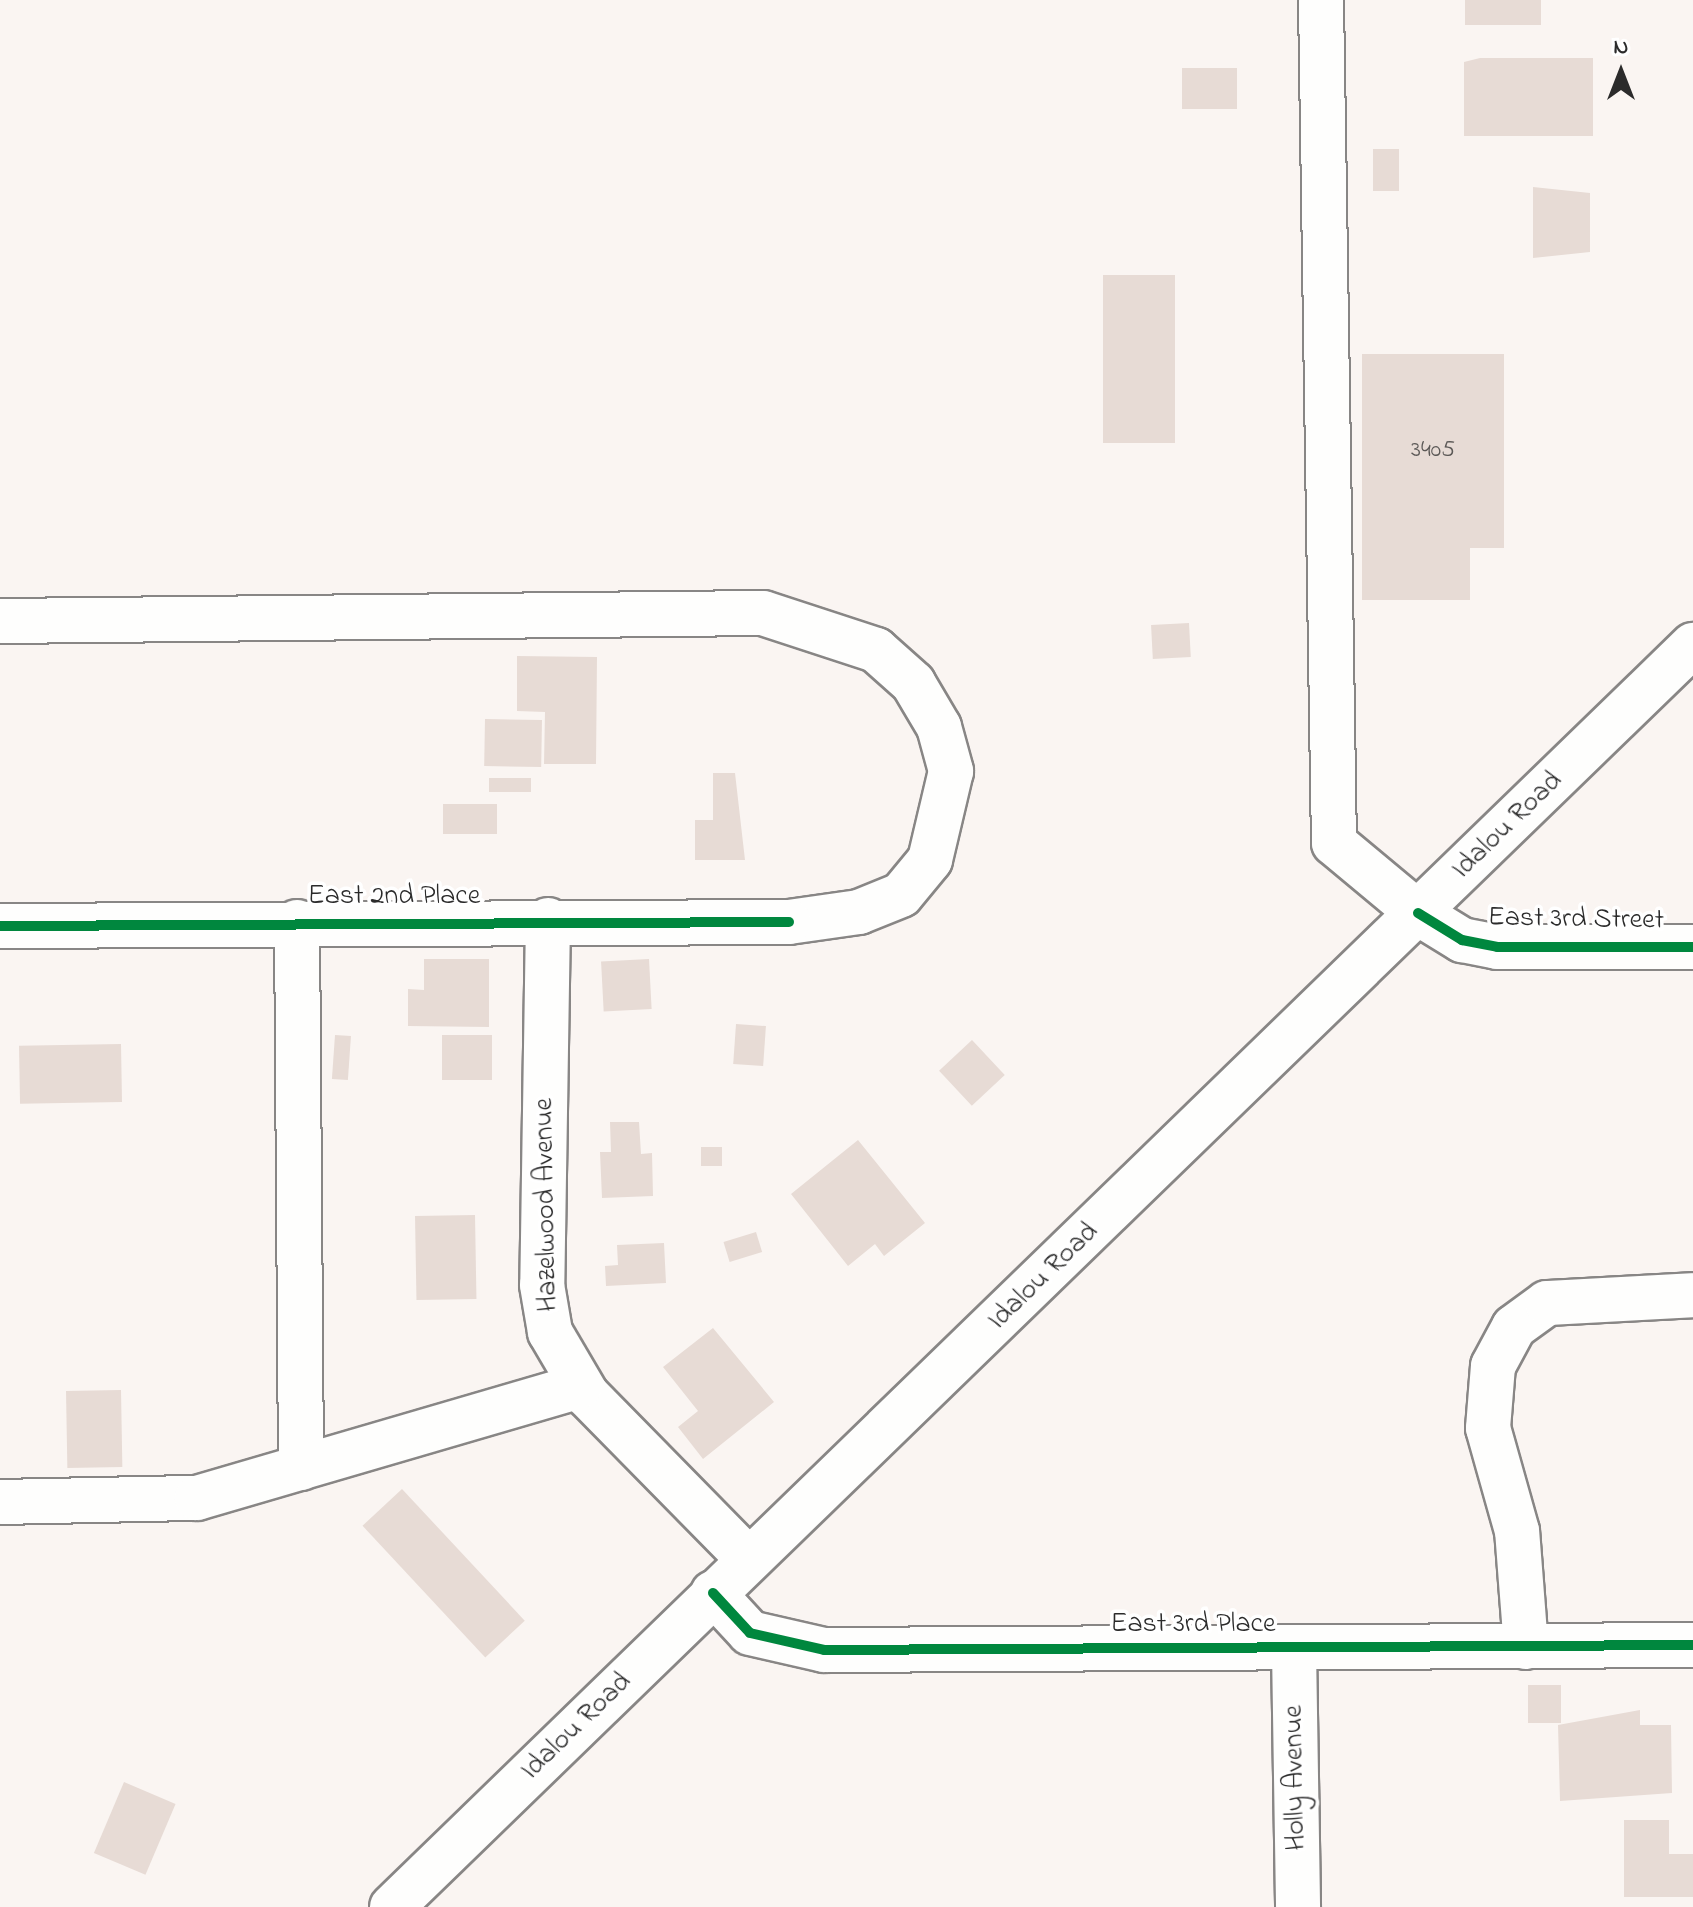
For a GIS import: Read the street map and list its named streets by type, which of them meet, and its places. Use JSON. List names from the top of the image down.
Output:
{
  "streets": {
    "street": [
      "Idalou Road",
      "East 2nd Place",
      "East 3rd Street",
      "Hazelwood Avenue",
      "East 3rd Place",
      "Holly Avenue"
    ]
  },
  "crossings": [
    ["Idalou Road", "East 3rd Street"],
    ["Idalou Road", "Hazelwood Avenue"],
    ["Idalou Road", "East 3rd Place"],
    ["East 2nd Place", "Hazelwood Avenue"],
    ["East 3rd Place", "Holly Avenue"]
  ],
  "house_numbers": ["3405"],
  "north": "top"
}
